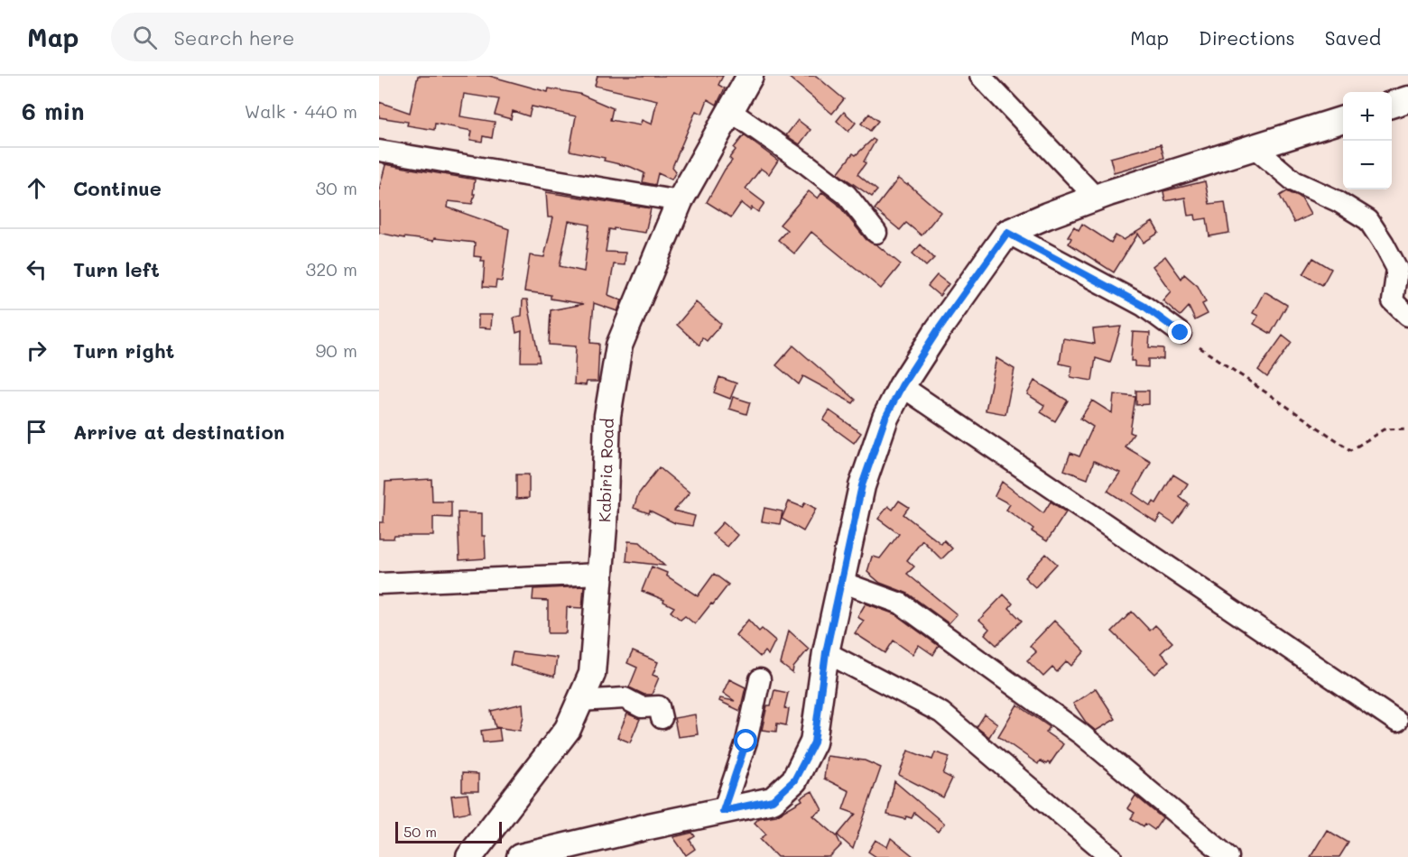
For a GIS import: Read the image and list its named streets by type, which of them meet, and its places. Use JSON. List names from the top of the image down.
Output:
{
  "streets": {
    "main road": ["Kabiria Road"]
  },
  "scale_bar": "50 m",
  "page": {
    "header": "Map",
    "search": "Search here",
    "nav": ["Map", "Directions", "Saved"],
    "heading": ["6 min", "Walk · 440 m"],
    "map_buttons": ["+", "−"],
    "list": [
      ["Continue", "30 m"],
      ["Turn left", "320 m"],
      ["Turn right", "90 m"],
      "Arrive at destination"
    ],
    "scale": "50 m"
  }
}
